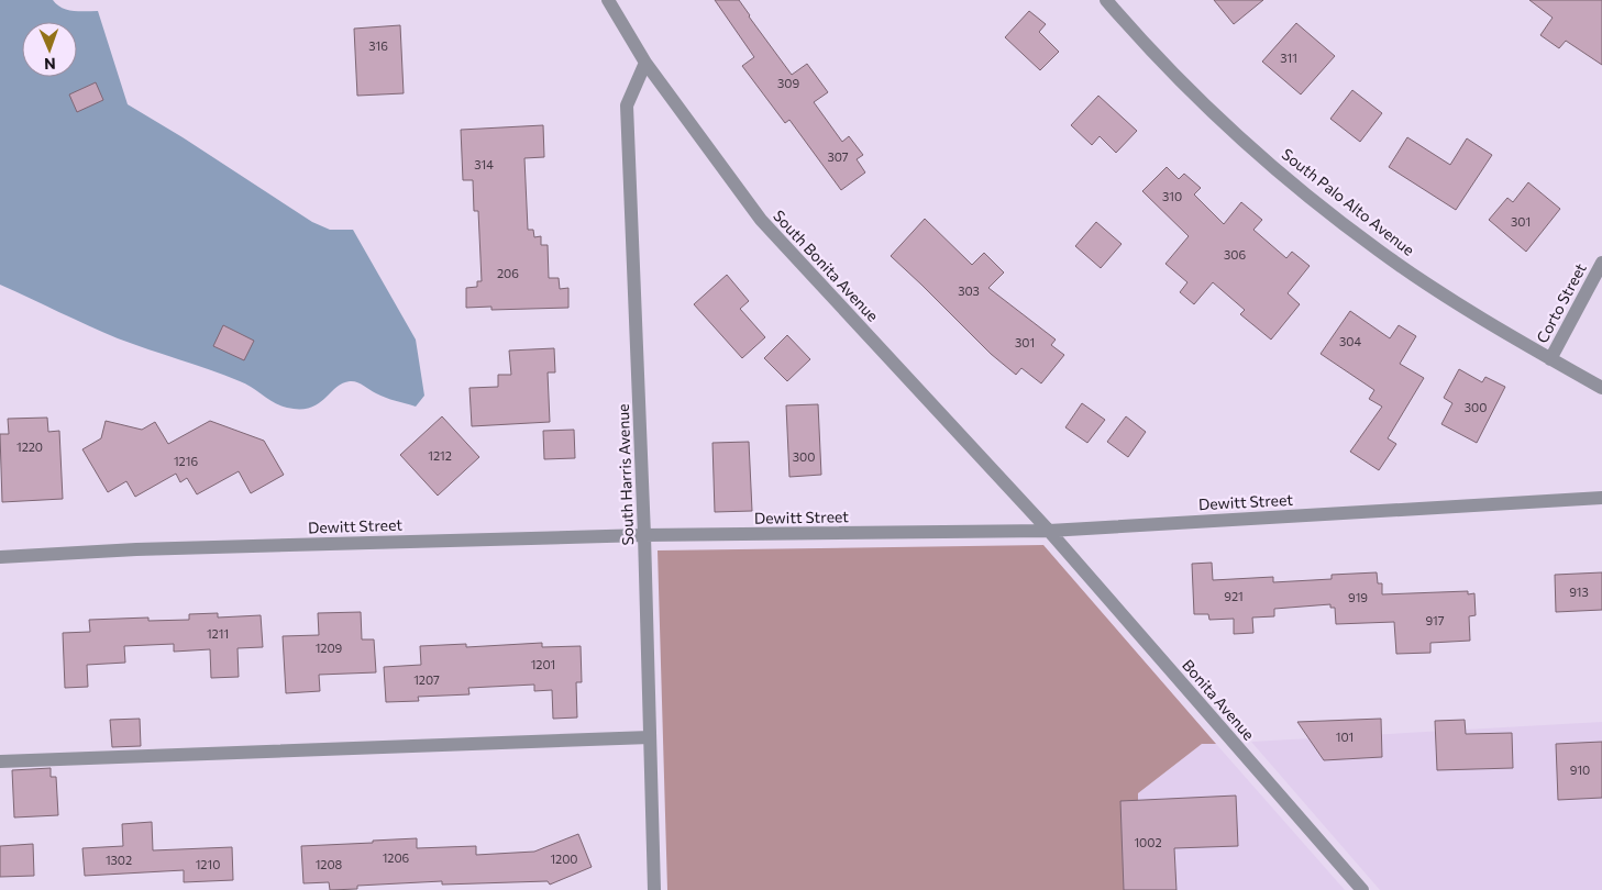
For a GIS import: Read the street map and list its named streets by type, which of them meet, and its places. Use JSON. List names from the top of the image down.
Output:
{
  "streets": {
    "street": [
      "South Palo Alto Avenue",
      "South Bonita Avenue",
      "Corto Street",
      "South Harris Avenue",
      "Dewitt Street",
      "Bonita Avenue"
    ]
  },
  "crossings": [
    ["South Palo Alto Avenue", "Corto Street"],
    ["South Bonita Avenue", "South Harris Avenue"],
    ["South Bonita Avenue", "Dewitt Street"],
    ["South Bonita Avenue", "Bonita Avenue"],
    ["South Harris Avenue", "Dewitt Street"],
    ["Dewitt Street", "Bonita Avenue"]
  ],
  "house_numbers": [
    "316",
    "311",
    "309",
    "307",
    "314",
    "310",
    "301",
    "306",
    "206",
    "303",
    "304",
    "301",
    "300",
    "1220",
    "1212",
    "300",
    "1216",
    "913",
    "921",
    "919",
    "917",
    "1211",
    "1209",
    "1201",
    "1207",
    "101",
    "910",
    "1002",
    "1206",
    "1200",
    "1302",
    "1210",
    "1208"
  ],
  "north": "bottom"
}
